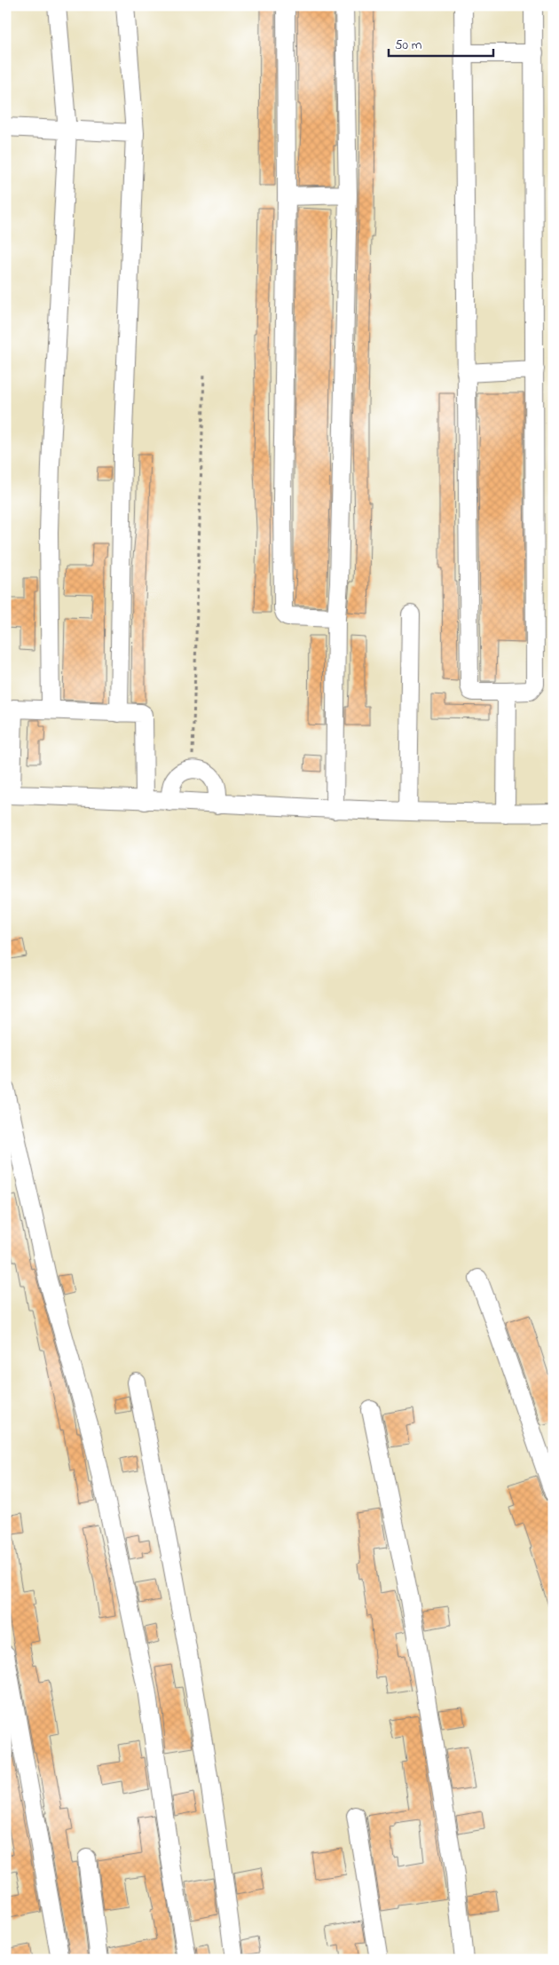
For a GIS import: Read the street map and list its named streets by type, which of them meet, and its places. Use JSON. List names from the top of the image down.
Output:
{
  "scale_bar": "50 m"
}
